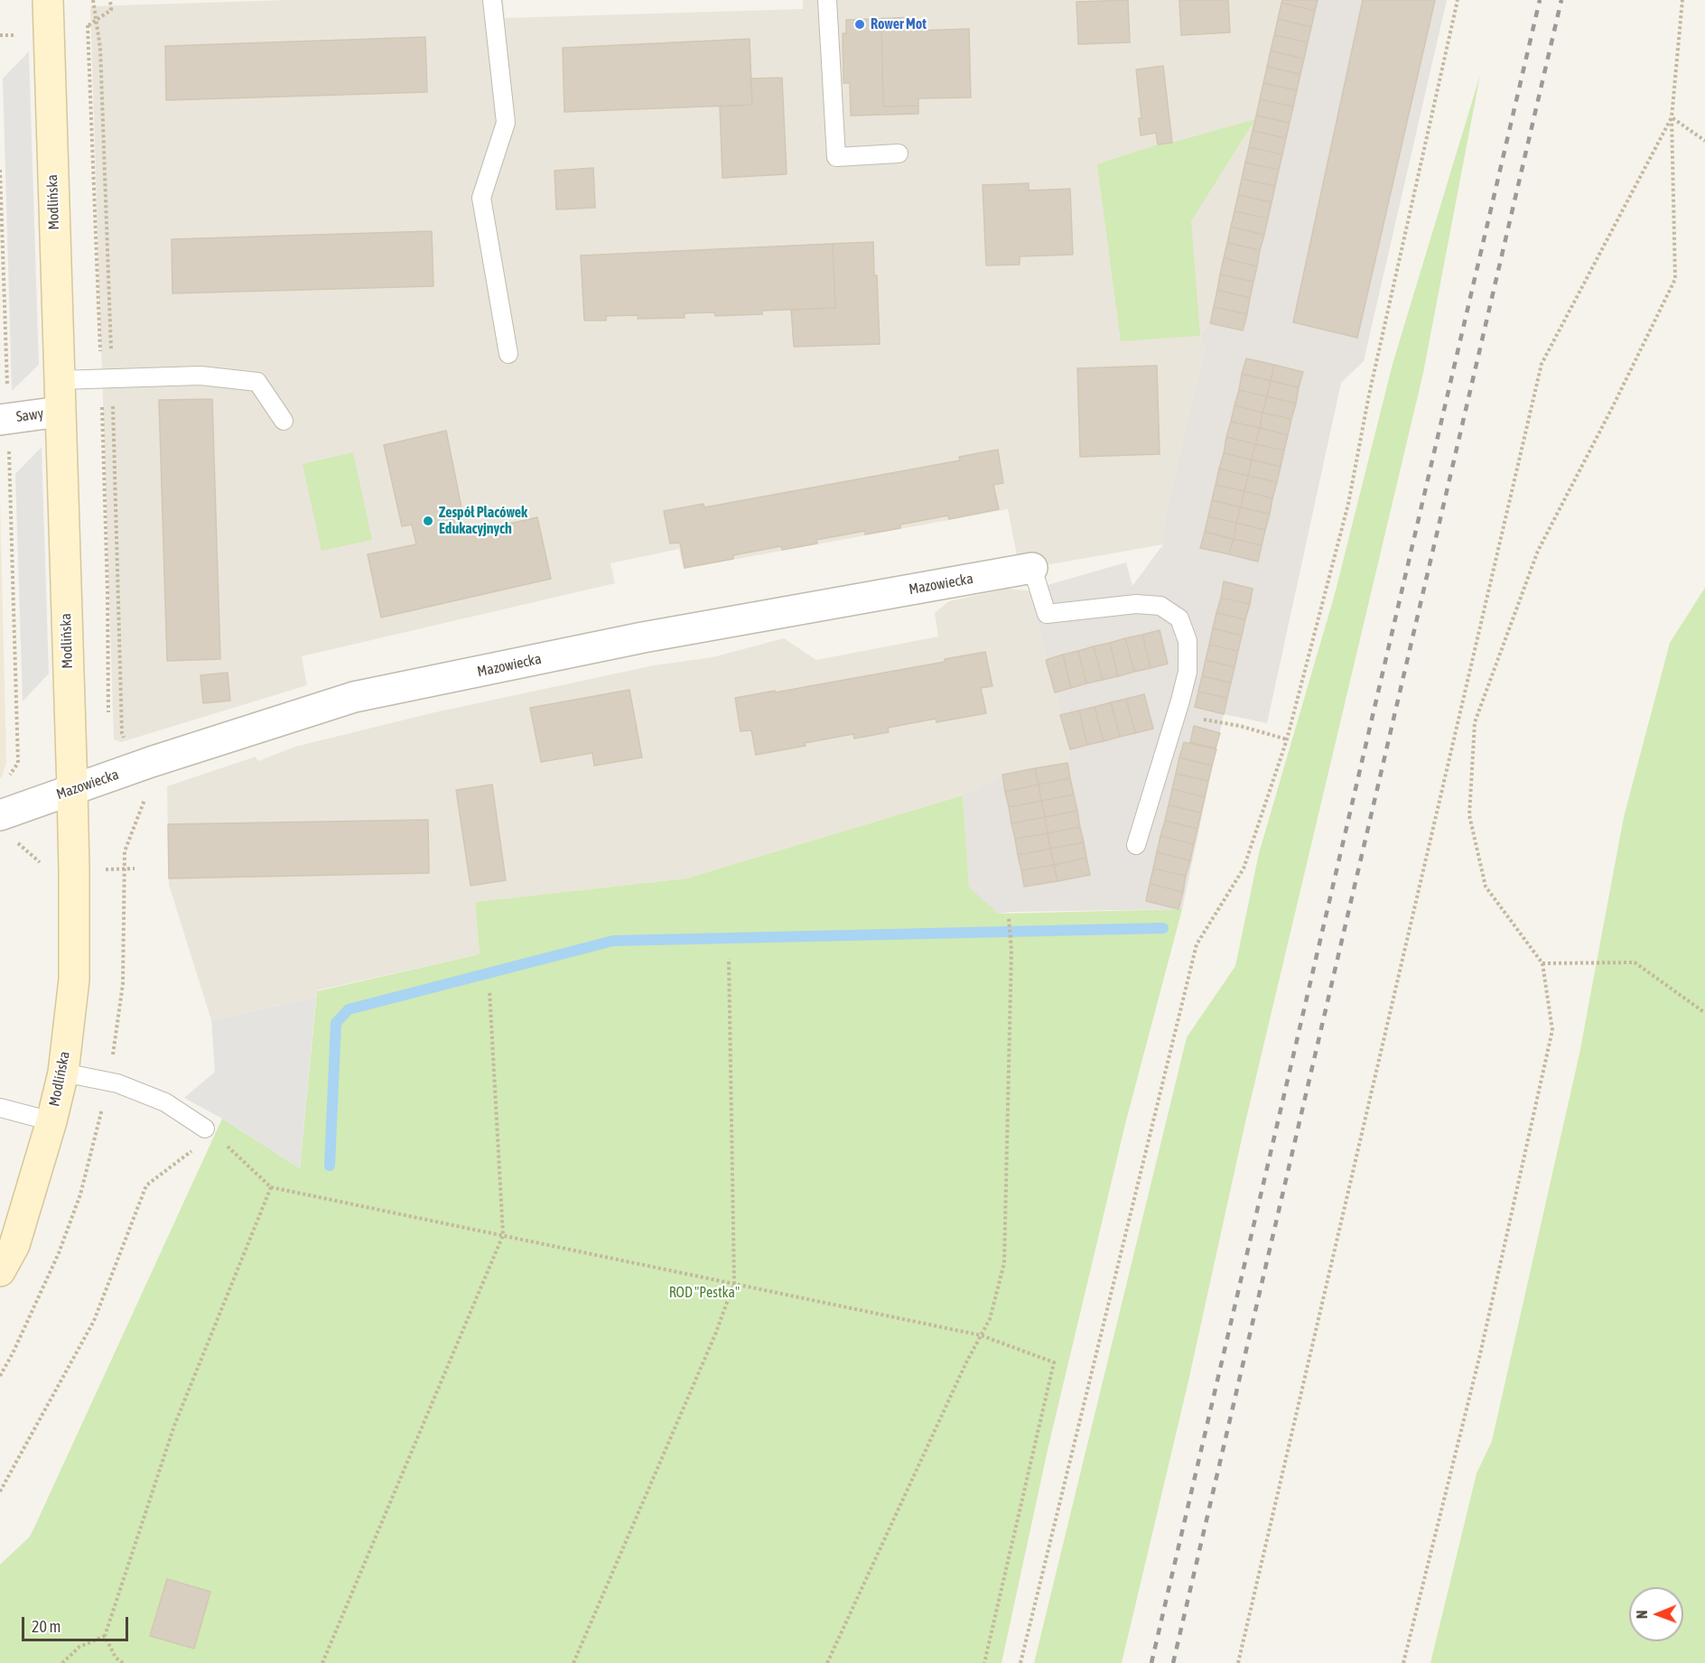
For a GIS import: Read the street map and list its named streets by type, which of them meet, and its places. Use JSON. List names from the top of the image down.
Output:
{
  "streets": {
    "main road": ["Modlińska"],
    "street": ["Sawy", "Mazowiecka"]
  },
  "crossings": [
    ["Modlińska", "Sawy"],
    ["Modlińska", "Mazowiecka"]
  ],
  "parks": ["ROD \"Pestka\""],
  "places": ["Rower Mot", "Zespół Placówek Edukacyjnych"],
  "scale_bar": "20 m",
  "north": "left"
}
